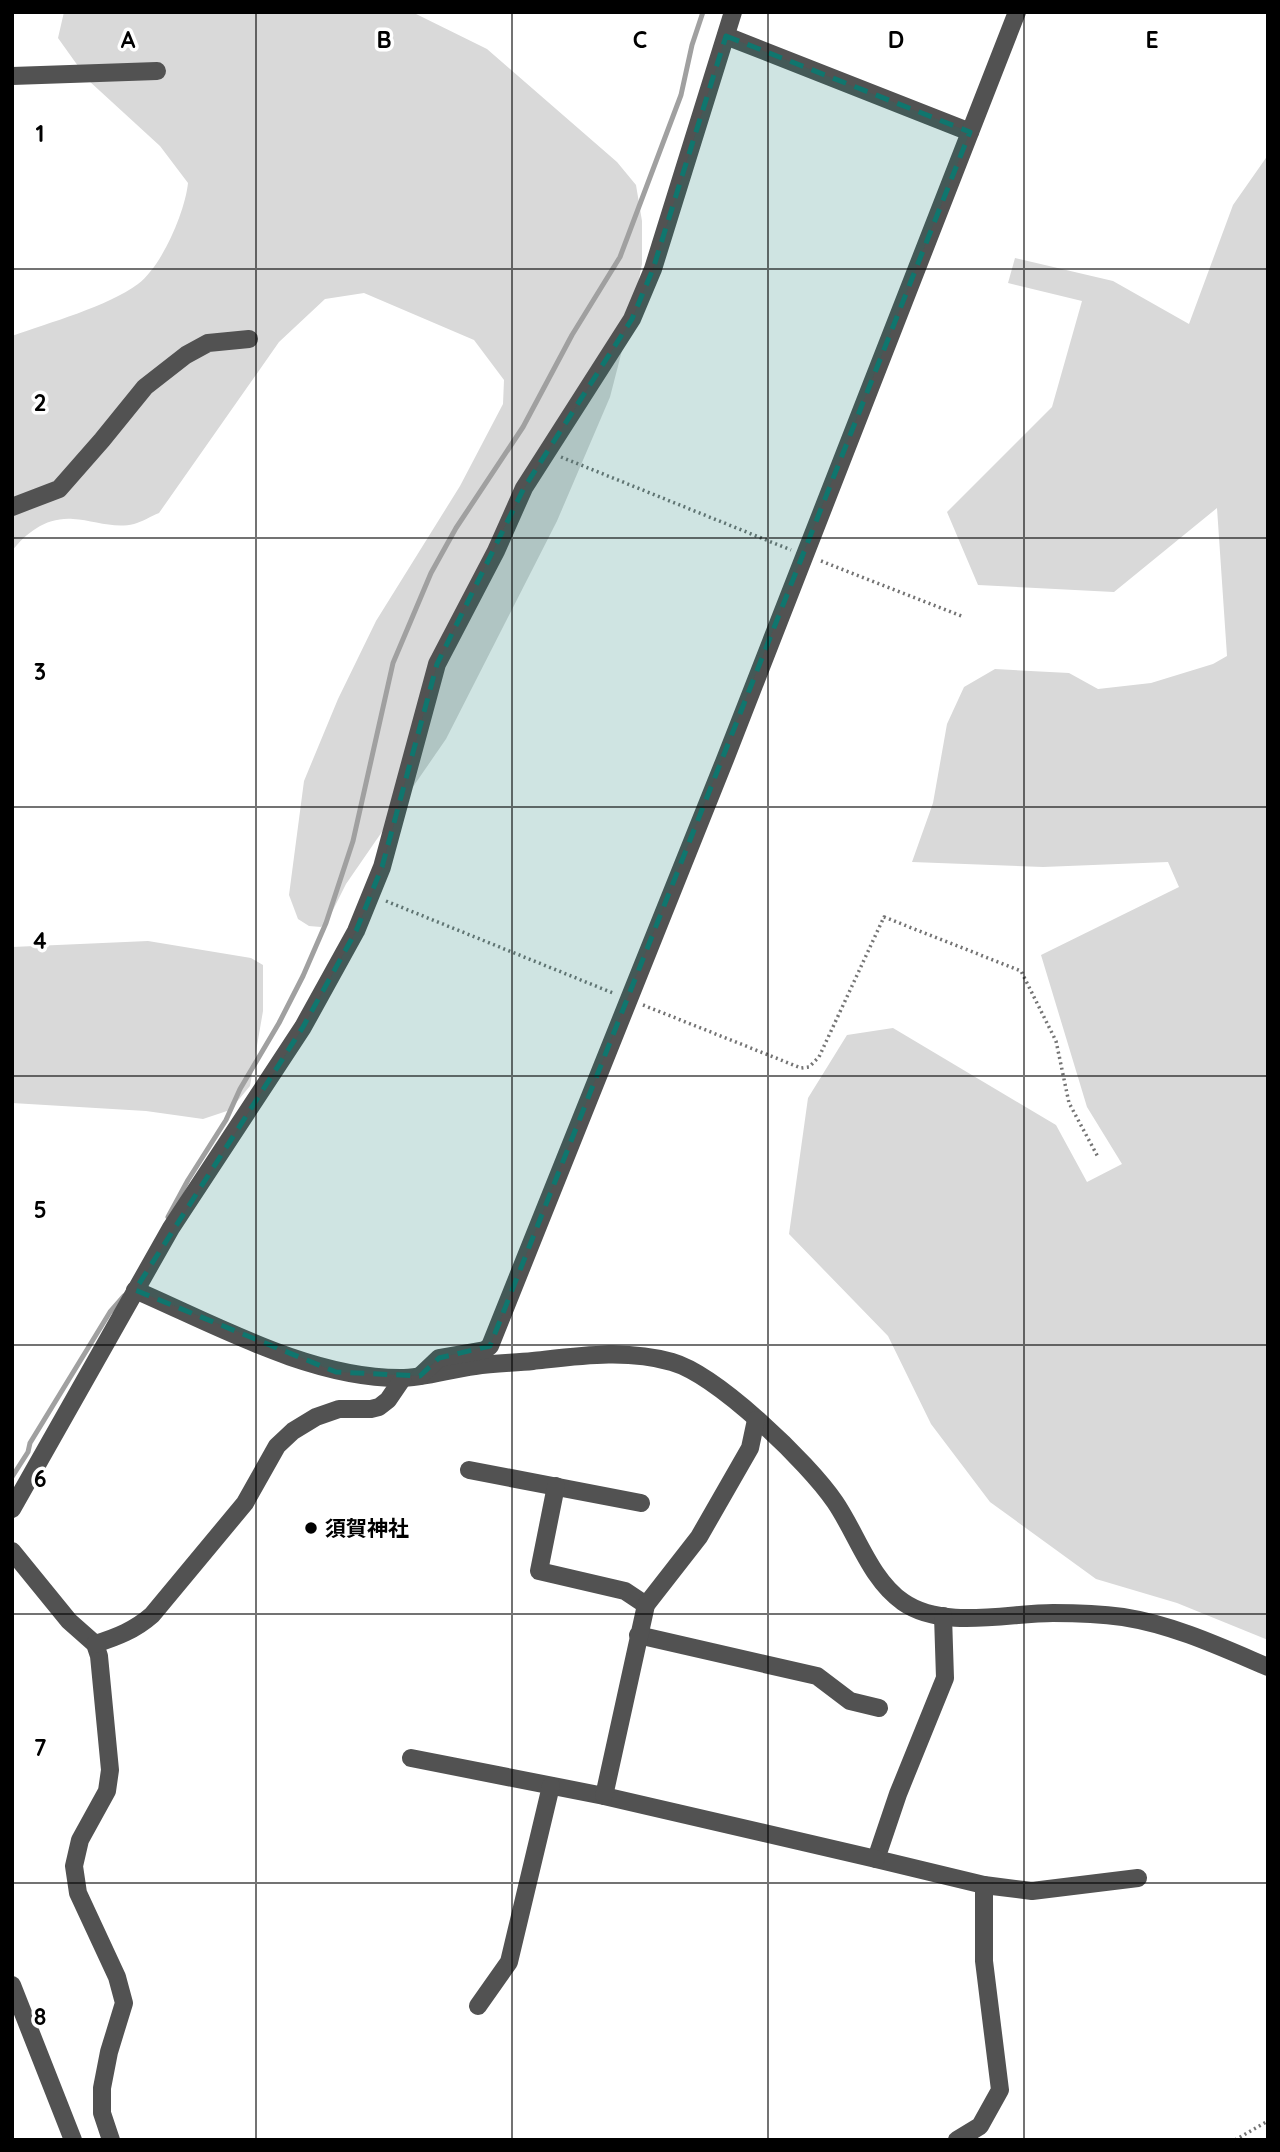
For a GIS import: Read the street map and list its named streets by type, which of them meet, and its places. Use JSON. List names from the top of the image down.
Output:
{
  "places": ["須賀神社"],
  "grid": {
    "columns": [
      "A",
      "B",
      "C",
      "D",
      "E"
    ],
    "rows": [
      "1",
      "2",
      "3",
      "4",
      "5",
      "6",
      "7",
      "8"
    ]
  }
}
